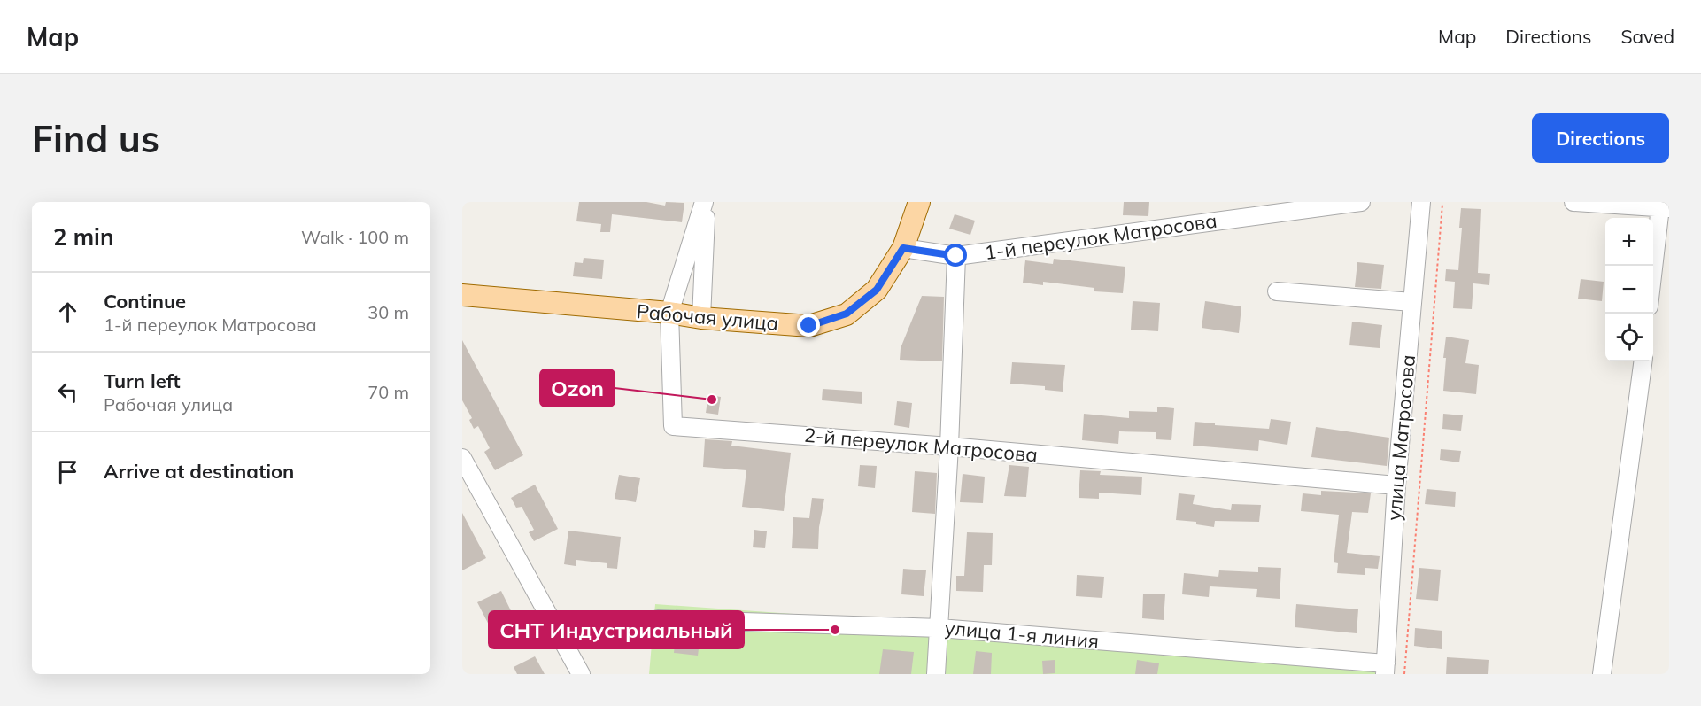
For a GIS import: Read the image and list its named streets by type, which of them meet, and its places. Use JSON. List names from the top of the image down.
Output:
{
  "streets": {
    "main road": ["Рабочая улица"],
    "street": [
      "1-й переулок Матросова",
      "улица Матросова",
      "2-й переулок Матросова",
      "улица 1-я линия"
    ]
  },
  "crossings": [
    ["1-й переулок Матросова", "Рабочая улица"],
    ["Рабочая улица", "2-й переулок Матросова"],
    ["улица Матросова", "2-й переулок Матросова"],
    ["улица Матросова", "улица 1-я линия"]
  ],
  "places": ["Ozon", "СНТ Индустриальный"],
  "page": {
    "header": "Map",
    "nav": ["Map", "Directions", "Saved"],
    "buttons": "Directions",
    "title": "Find us",
    "heading": ["2 min", "Walk · 100 m"],
    "map_buttons": ["+", "−"],
    "list": [
      ["Continue", "1-й переулок Матросова", "30 m"],
      ["Turn left", "Рабочая улица", "70 m"],
      "Arrive at destination"
    ]
  }
}
